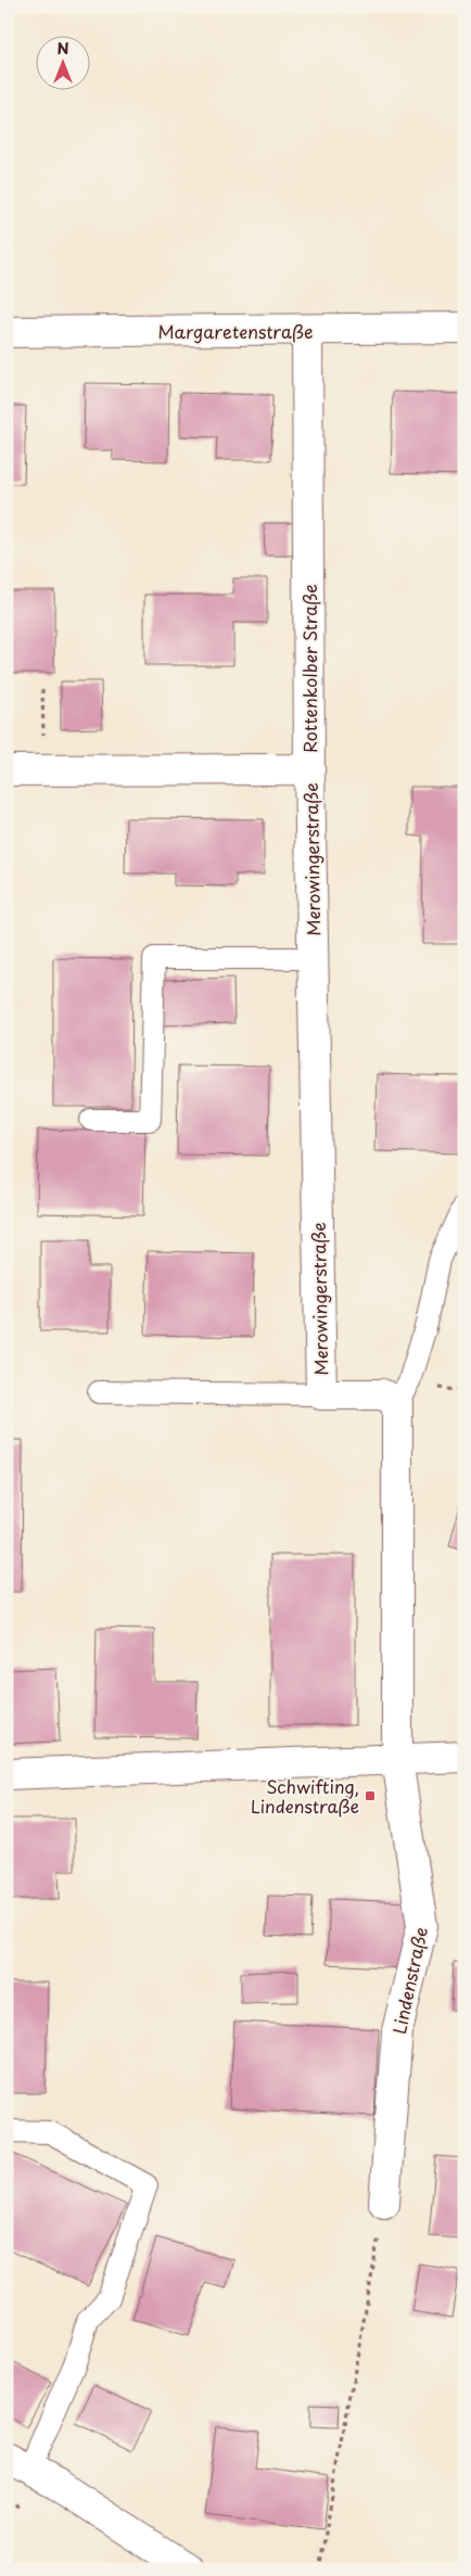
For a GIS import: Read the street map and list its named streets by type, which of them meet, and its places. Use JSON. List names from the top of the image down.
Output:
{
  "streets": {
    "street": [
      "Margaretenstraße",
      "Rottenkolber Straße",
      "Merowingerstraße",
      "Lindenstraße"
    ]
  },
  "crossings": [
    ["Margaretenstraße", "Rottenkolber Straße"],
    ["Rottenkolber Straße", "Merowingerstraße"]
  ],
  "places": {
    "transit": ["Schwifting, Lindenstraße"]
  },
  "north": "top"
}
